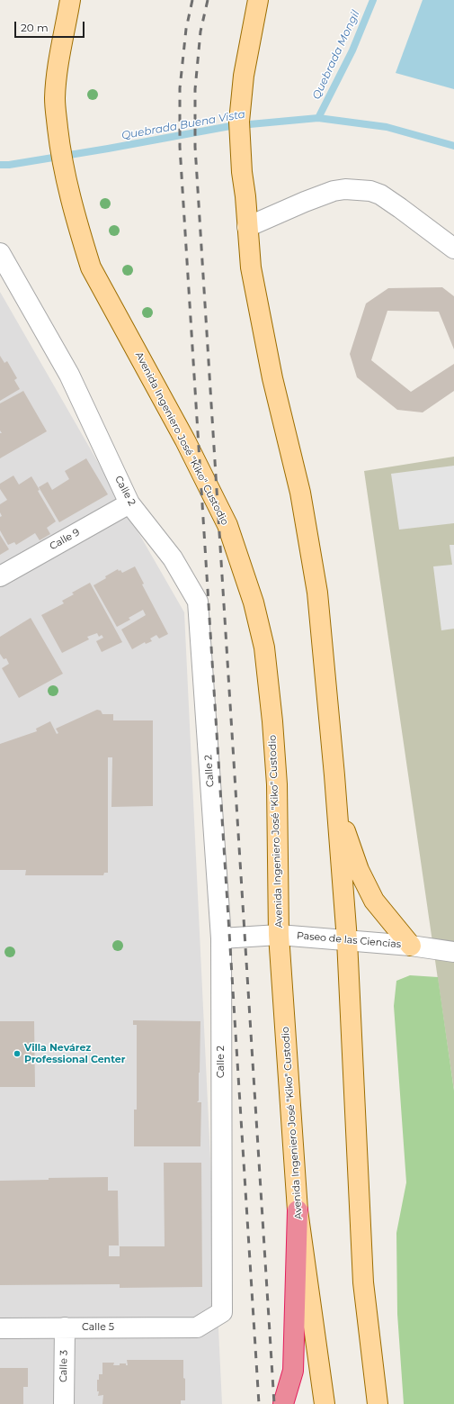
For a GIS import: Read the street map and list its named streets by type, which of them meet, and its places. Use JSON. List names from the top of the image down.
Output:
{
  "streets": {
    "main road": ["Avenida Ingeniero José \"Kiko\" Custodio"],
    "street": [
      "Calle 2",
      "Calle 9",
      "Paseo de las Ciencias",
      "Calle 5",
      "Calle 3"
    ]
  },
  "crossings": [
    ["Avenida Ingeniero José \"Kiko\" Custodio", "Paseo de las Ciencias"],
    ["Calle 2", "Calle 9"],
    ["Calle 2", "Paseo de las Ciencias"],
    ["Calle 2", "Calle 5"],
    ["Calle 5", "Calle 3"]
  ],
  "water": ["Quebrada Mongil", "Quebrada Buena Vista"],
  "places": ["Villa Nevárez Professional Center"],
  "scale_bar": "20 m"
}
